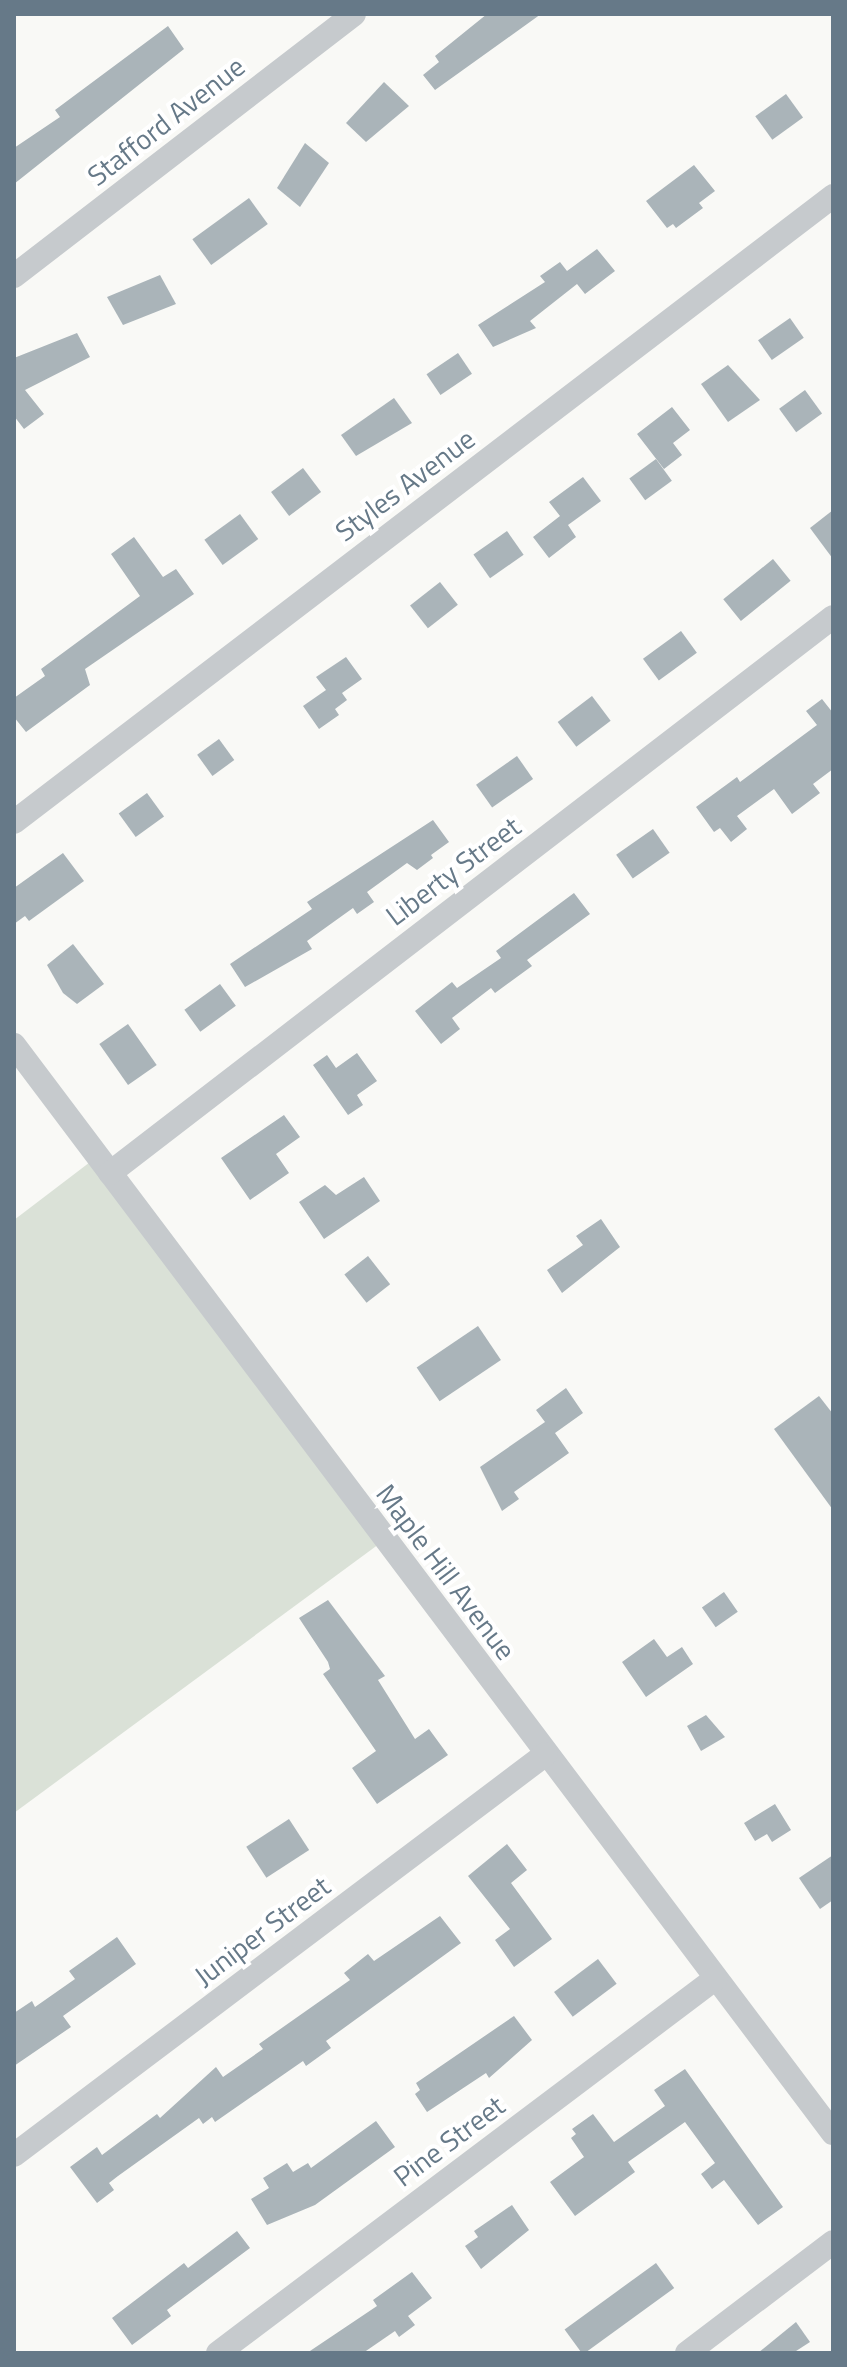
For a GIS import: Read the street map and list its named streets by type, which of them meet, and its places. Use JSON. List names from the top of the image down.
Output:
{
  "streets": {
    "street": [
      "Stafford Avenue",
      "Styles Avenue",
      "Liberty Street",
      "Maple Hill Avenue",
      "Juniper Street",
      "Pine Street"
    ]
  },
  "crossings": [
    ["Liberty Street", "Maple Hill Avenue"],
    ["Maple Hill Avenue", "Juniper Street"],
    ["Maple Hill Avenue", "Pine Street"]
  ]
}
